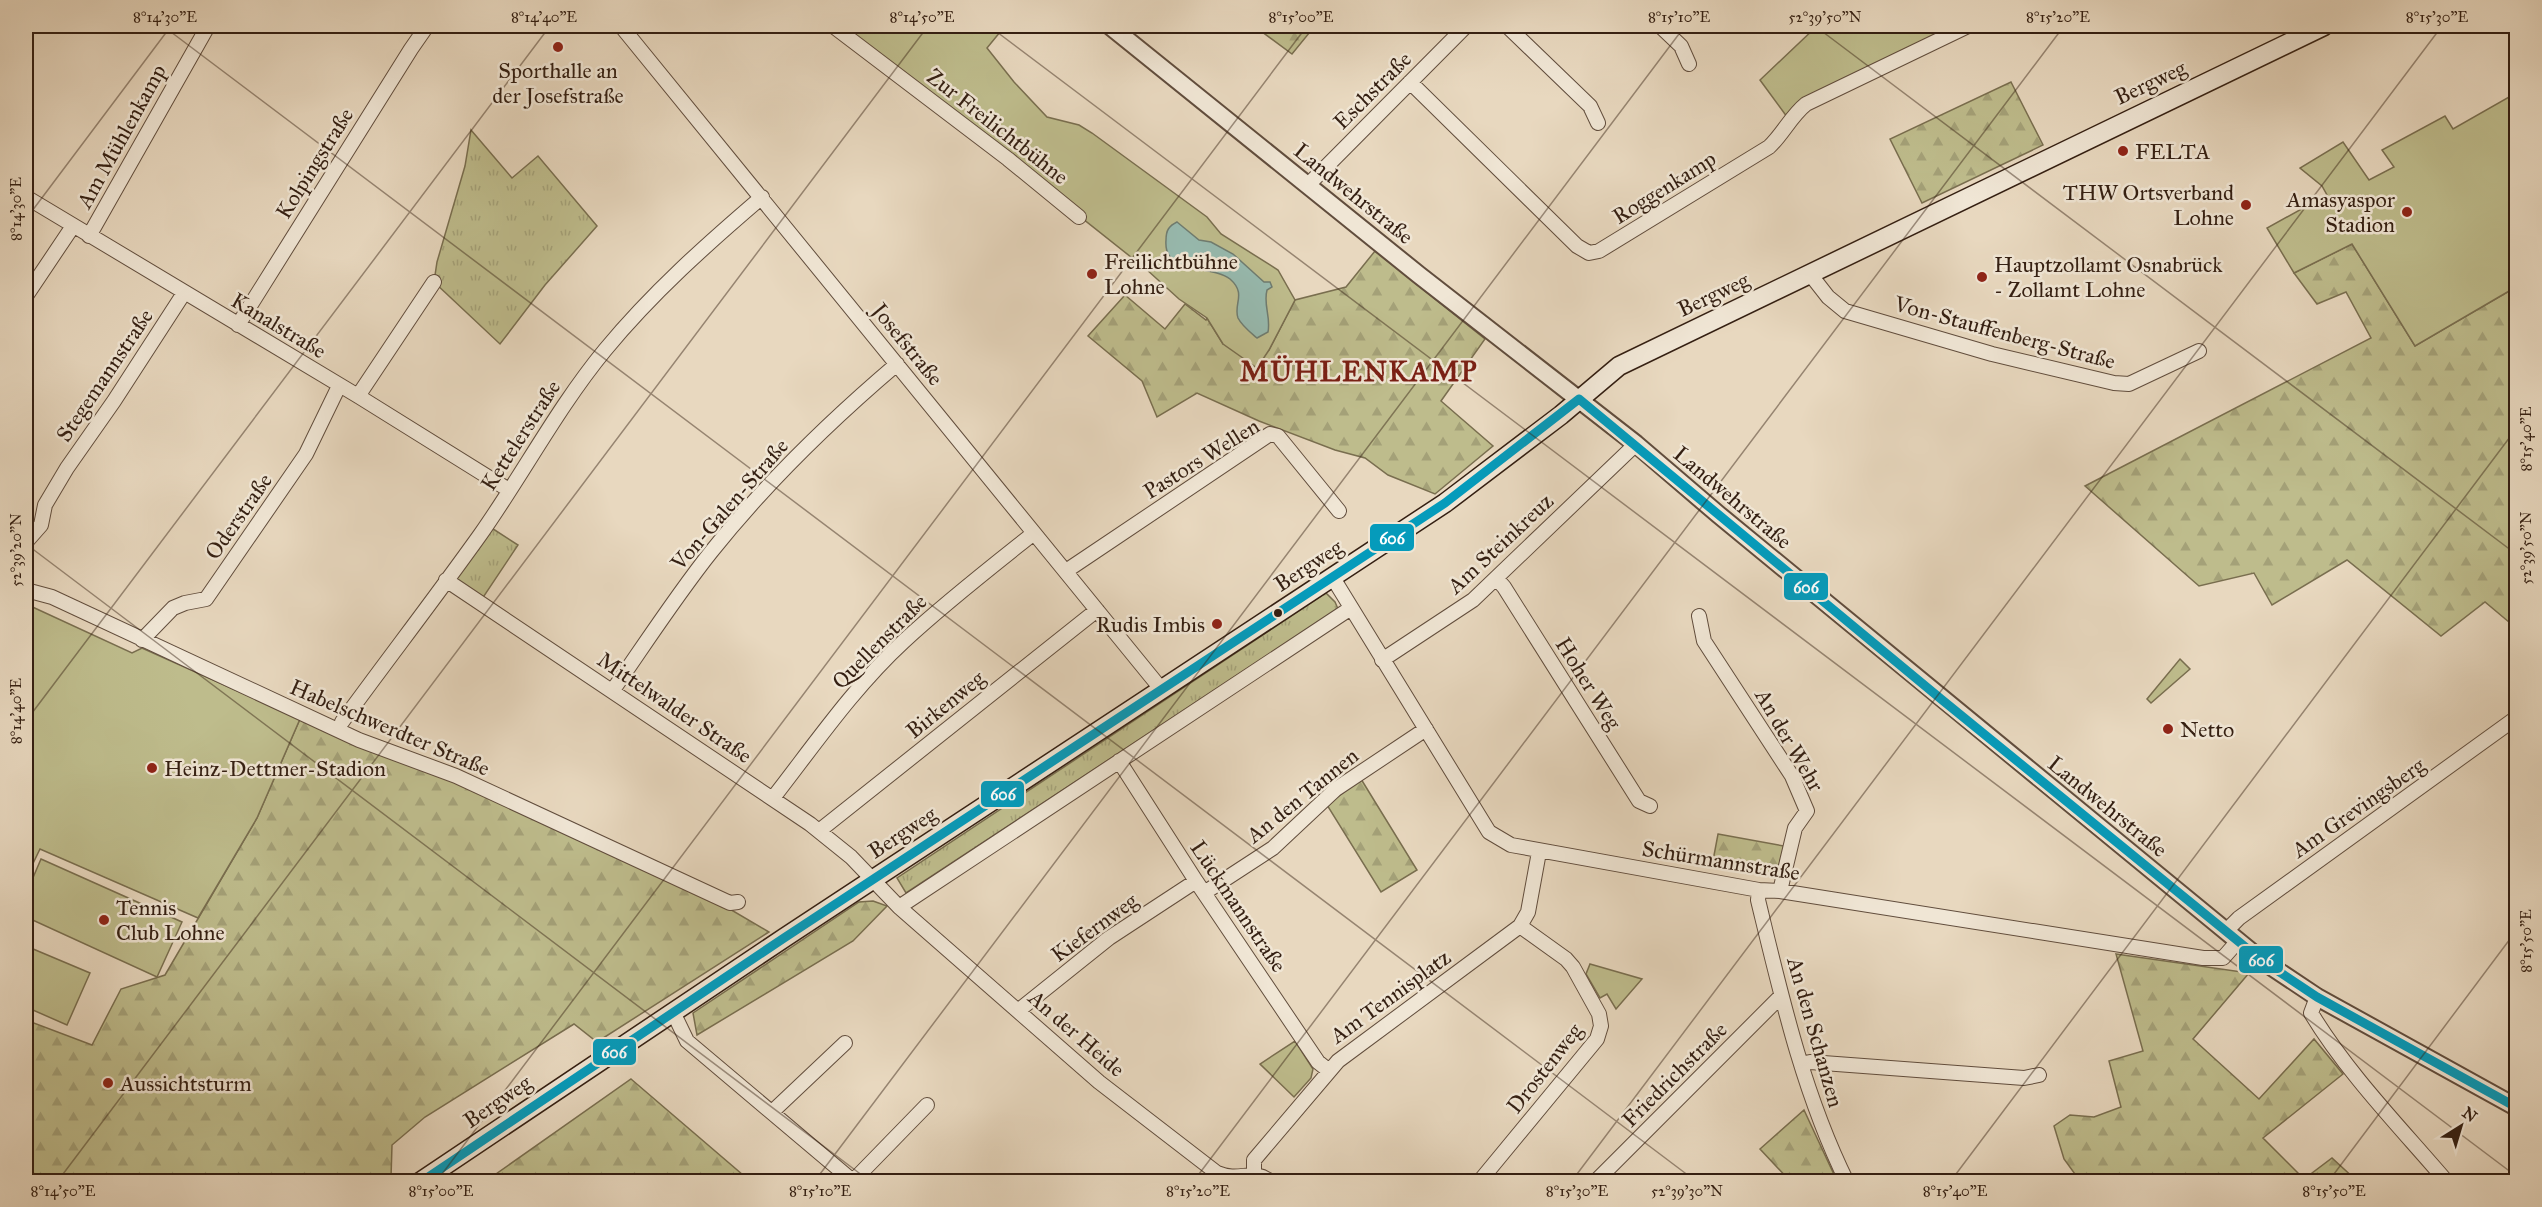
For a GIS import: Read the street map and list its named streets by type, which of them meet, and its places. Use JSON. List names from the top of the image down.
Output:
{
  "streets": {
    "main road": ["Bergweg"],
    "street": [
      "Eschstraße",
      "Zur Freilichtbühne",
      "Am Mühlenkamp",
      "Kolpingstraße",
      "Roggenkamp",
      "Landwehrstraße",
      "Kanalstraße",
      "Von-Stauffenberg-Straße",
      "Josefstraße",
      "Stegemannstraße",
      "Kettelerstraße",
      "Pastors Wellen",
      "Von-Galen-Straße",
      "Oderstraße",
      "Am Steinkreuz",
      "Quellenstraße",
      "Hoher Weg",
      "Birkenweg",
      "Mittelwalder Straße",
      "Habelschwerdter Straße",
      "An der Wehr",
      "An den Tannen",
      "Am Grevingsberg",
      "Schürmannstraße",
      "Lückmannstraße",
      "Kiefernweg",
      "Am Tennisplatz",
      "An den Schanzen",
      "An der Heide",
      "Drostenweg",
      "Friedrichstraße"
    ]
  },
  "crossings": [
    ["Bergweg", "Landwehrstraße"],
    ["Bergweg", "Von-Stauffenberg-Straße"],
    ["Bergweg", "Josefstraße"],
    ["Bergweg", "Mittelwalder Straße"],
    ["Bergweg", "Schürmannstraße"],
    ["Bergweg", "An der Heide"],
    ["Eschstraße", "Roggenkamp"],
    ["Eschstraße", "Landwehrstraße"],
    ["Am Mühlenkamp", "Kanalstraße"],
    ["Kolpingstraße", "Kanalstraße"],
    ["Landwehrstraße", "Am Steinkreuz"],
    ["Landwehrstraße", "Am Grevingsberg"],
    ["Landwehrstraße", "Schürmannstraße"],
    ["Kanalstraße", "Stegemannstraße"],
    ["Kanalstraße", "Kettelerstraße"],
    ["Kanalstraße", "Oderstraße"],
    ["Josefstraße", "Kettelerstraße"],
    ["Josefstraße", "Pastors Wellen"],
    ["Josefstraße", "Von-Galen-Straße"],
    ["Josefstraße", "Quellenstraße"],
    ["Josefstraße", "Birkenweg"],
    ["Kettelerstraße", "Mittelwalder Straße"],
    ["Von-Galen-Straße", "Mittelwalder Straße"],
    ["Oderstraße", "Habelschwerdter Straße"],
    ["Am Steinkreuz", "Hoher Weg"],
    ["Am Steinkreuz", "Schürmannstraße"],
    ["Quellenstraße", "Mittelwalder Straße"],
    ["Birkenweg", "Mittelwalder Straße"],
    ["Mittelwalder Straße", "An der Heide"],
    ["An der Wehr", "Schürmannstraße"],
    ["An den Tannen", "Schürmannstraße"],
    ["An den Tannen", "Lückmannstraße"],
    ["An den Tannen", "Kiefernweg"],
    ["Am Grevingsberg", "Schürmannstraße"],
    ["Schürmannstraße", "An den Schanzen"],
    ["Lückmannstraße", "Kiefernweg"],
    ["Lückmannstraße", "Am Tennisplatz"],
    ["Kiefernweg", "An der Heide"],
    ["Am Tennisplatz", "An der Heide"],
    ["Am Tennisplatz", "Drostenweg"],
    ["An den Schanzen", "Friedrichstraße"]
  ],
  "districts": ["MÜHLENKAMP"],
  "places": [
    "Sporthalle an der Josefstraße",
    "FELTA",
    "THW Ortsverband Lohne",
    "Amasyaspor Stadion",
    "Freilichtbühne Lohne",
    "Hauptzollamt Osnabrück - Zollamt Lohne",
    "Rudis Imbis",
    "Netto",
    "Heinz-Dettmer-Stadion",
    "Tennis Club Lohne",
    "Aussichtsturm"
  ],
  "lines": ["transit line 606"],
  "north": "top right",
  "coordinates": [
    "8°14'30\"E",
    "8°14'40\"E",
    "8°14'50\"E",
    "8°15'00\"E",
    "8°15'10\"E",
    "52°39'50\"N",
    "8°15'20\"E",
    "8°15'30\"E",
    "8°15'40\"E",
    "52°39'20\"N",
    "8°15'50\"E",
    "52°39'30\"N"
  ]
}
